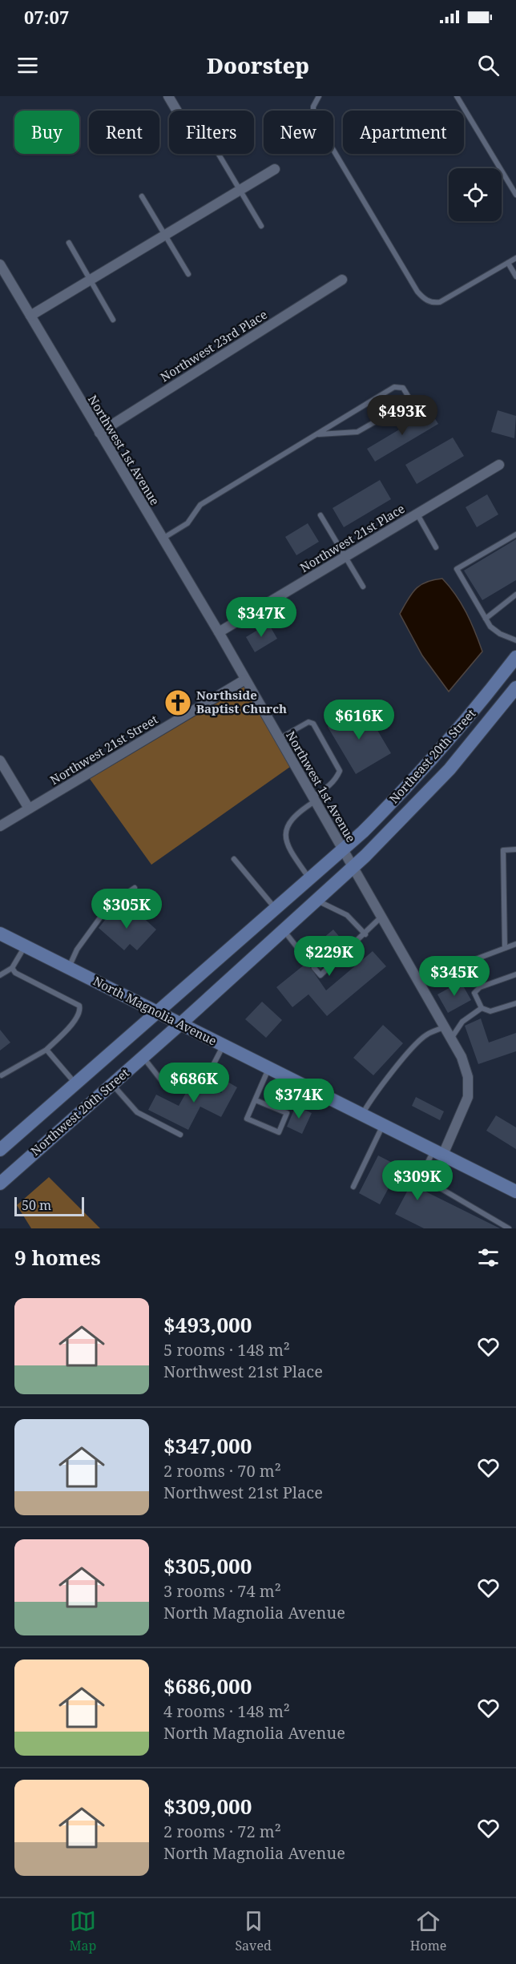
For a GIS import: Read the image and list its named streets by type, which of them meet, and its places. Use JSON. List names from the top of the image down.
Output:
{
  "streets": {
    "main road": ["Northeast 20th Street", "North Magnolia Avenue", "Northwest 20th Street"],
    "street": [
      "Northwest 23rd Place",
      "Northwest 1st Avenue",
      "Northwest 21st Place",
      "Northwest 21st Street"
    ]
  },
  "crossings": [
    ["Northwest 23rd Place", "Northwest 1st Avenue"],
    ["Northwest 1st Avenue", "Northwest 21st Place"],
    ["Northwest 1st Avenue", "Northwest 21st Street"],
    ["Northwest 1st Avenue", "Northeast 20th Street"],
    ["Northwest 1st Avenue", "North Magnolia Avenue"],
    ["Northwest 1st Avenue", "Northwest 20th Street"],
    ["Northeast 20th Street", "Northwest 20th Street"],
    ["North Magnolia Avenue", "Northwest 20th Street"]
  ],
  "places": {
    "church": ["Northside Baptist Church"]
  },
  "scale_bar": "50 m",
  "page": {
    "status": "07:07",
    "header": "Doorstep",
    "chip": [
      "Buy",
      "Rent",
      "Filters",
      "New",
      "Apartment"
    ],
    "price": [
      "$493K",
      "$347K",
      "$616K",
      "$305K",
      "$229K",
      "$345K",
      "$686K",
      "$374K",
      "$309K"
    ],
    "scale": "50 m",
    "heading": "9 homes",
    "list": [
      {
        "name": "$493,000",
        "note": "5 rooms · 148 m² · Northwest 21st Place"
      },
      {
        "name": "$347,000",
        "note": "2 rooms · 70 m² · Northwest 21st Place"
      },
      {
        "name": "$305,000",
        "note": "3 rooms · 74 m² · North Magnolia Avenue"
      },
      {
        "name": "$686,000",
        "note": "4 rooms · 148 m² · North Magnolia Avenue"
      },
      {
        "name": "$309,000",
        "note": "2 rooms · 72 m² · North Magnolia Avenue"
      }
    ],
    "tabs": ["Map", "Saved", "Home"]
  }
}
